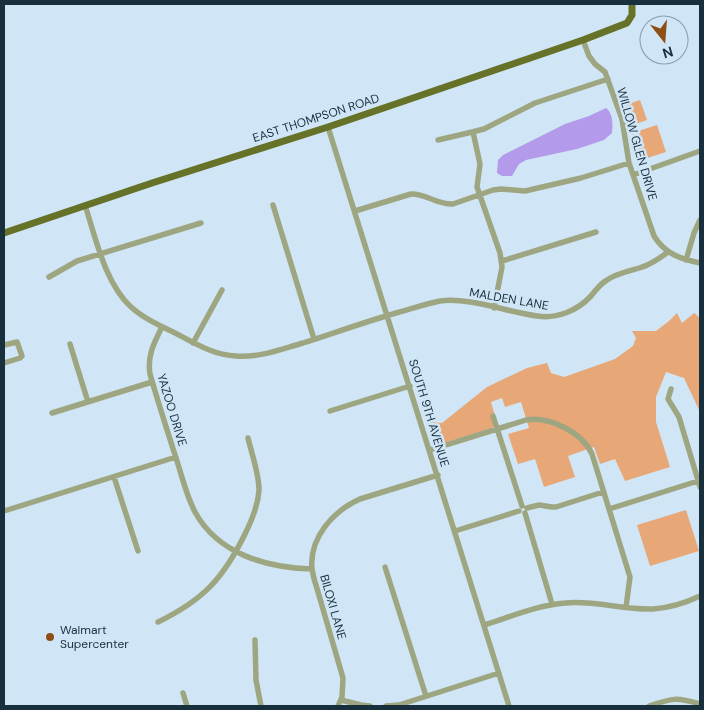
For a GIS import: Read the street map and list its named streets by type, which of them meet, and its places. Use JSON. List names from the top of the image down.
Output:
{
  "streets": {
    "main road": ["EAST THOMPSON ROAD"],
    "street": [
      "WILLOW GLEN DRIVE",
      "MALDEN LANE",
      "YAZOO DRIVE",
      "SOUTH 9TH AVENUE",
      "BILOXI LANE"
    ]
  },
  "crossings": [
    ["EAST THOMPSON ROAD", "WILLOW GLEN DRIVE"],
    ["EAST THOMPSON ROAD", "SOUTH 9TH AVENUE"],
    ["WILLOW GLEN DRIVE", "MALDEN LANE"],
    ["MALDEN LANE", "YAZOO DRIVE"],
    ["MALDEN LANE", "SOUTH 9TH AVENUE"],
    ["YAZOO DRIVE", "BILOXI LANE"],
    ["SOUTH 9TH AVENUE", "BILOXI LANE"]
  ],
  "places": ["Walmart Supercenter"],
  "north": "bottom"
}
